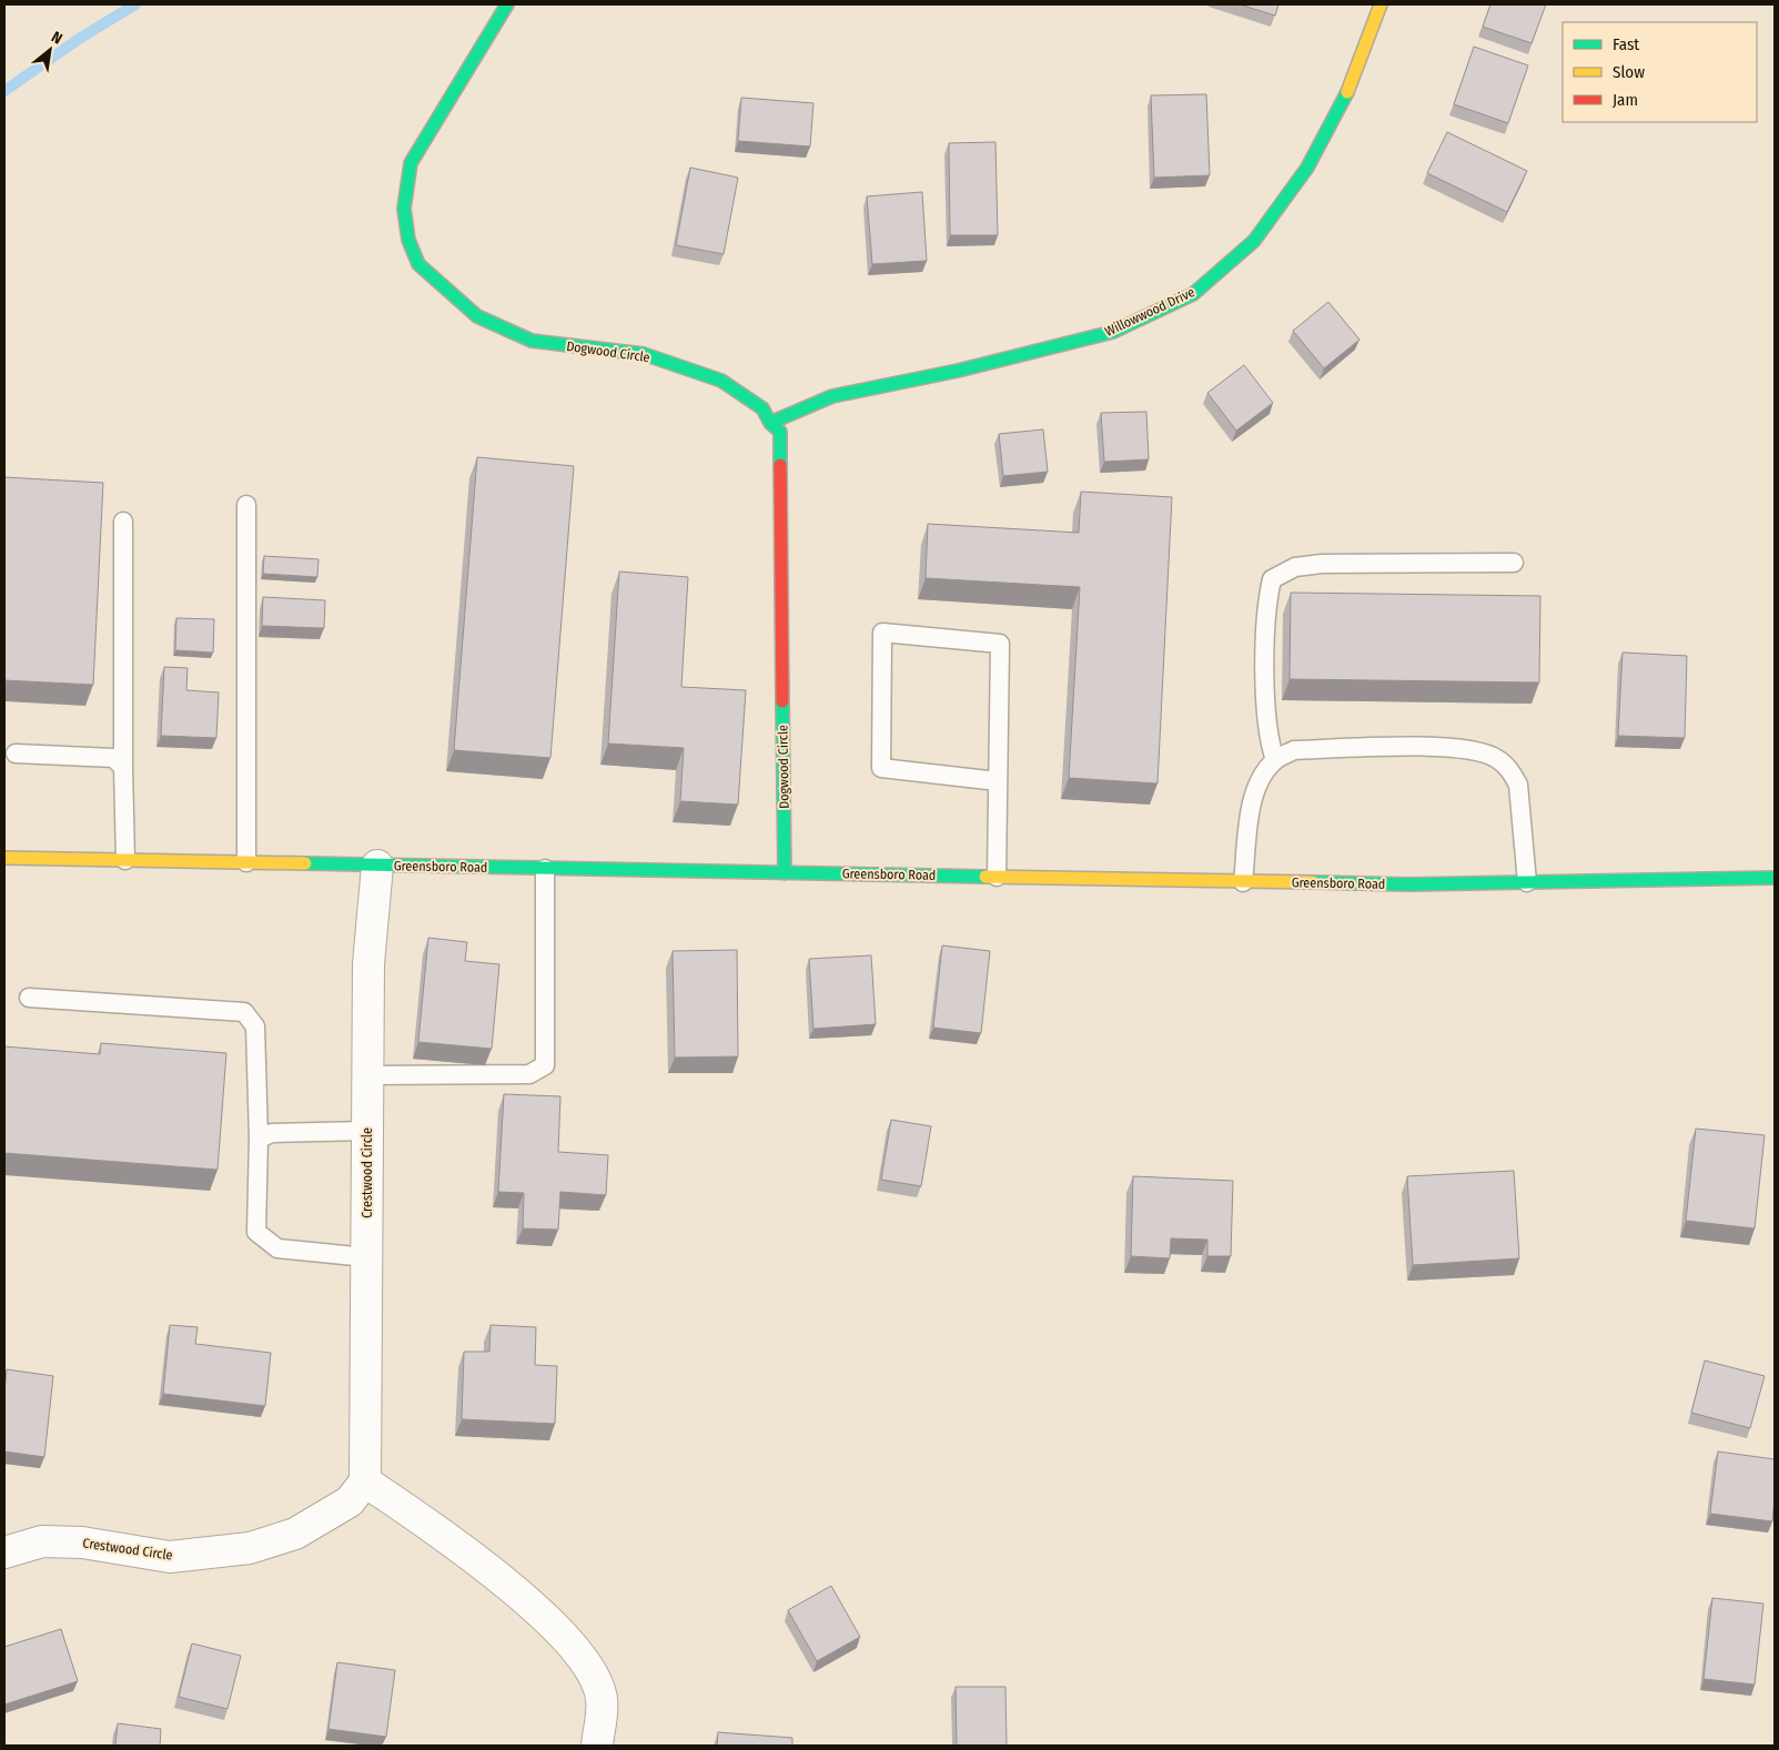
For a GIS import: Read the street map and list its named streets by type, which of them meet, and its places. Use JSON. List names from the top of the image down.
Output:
{
  "streets": {
    "street": [
      "Willowwood Drive",
      "Dogwood Circle",
      "Greensboro Road",
      "Crestwood Circle"
    ]
  },
  "crossings": [
    ["Willowwood Drive", "Dogwood Circle"],
    ["Dogwood Circle", "Greensboro Road"],
    ["Greensboro Road", "Crestwood Circle"]
  ],
  "legend": ["Fast", "Slow", "Jam"],
  "north": "top right"
}
